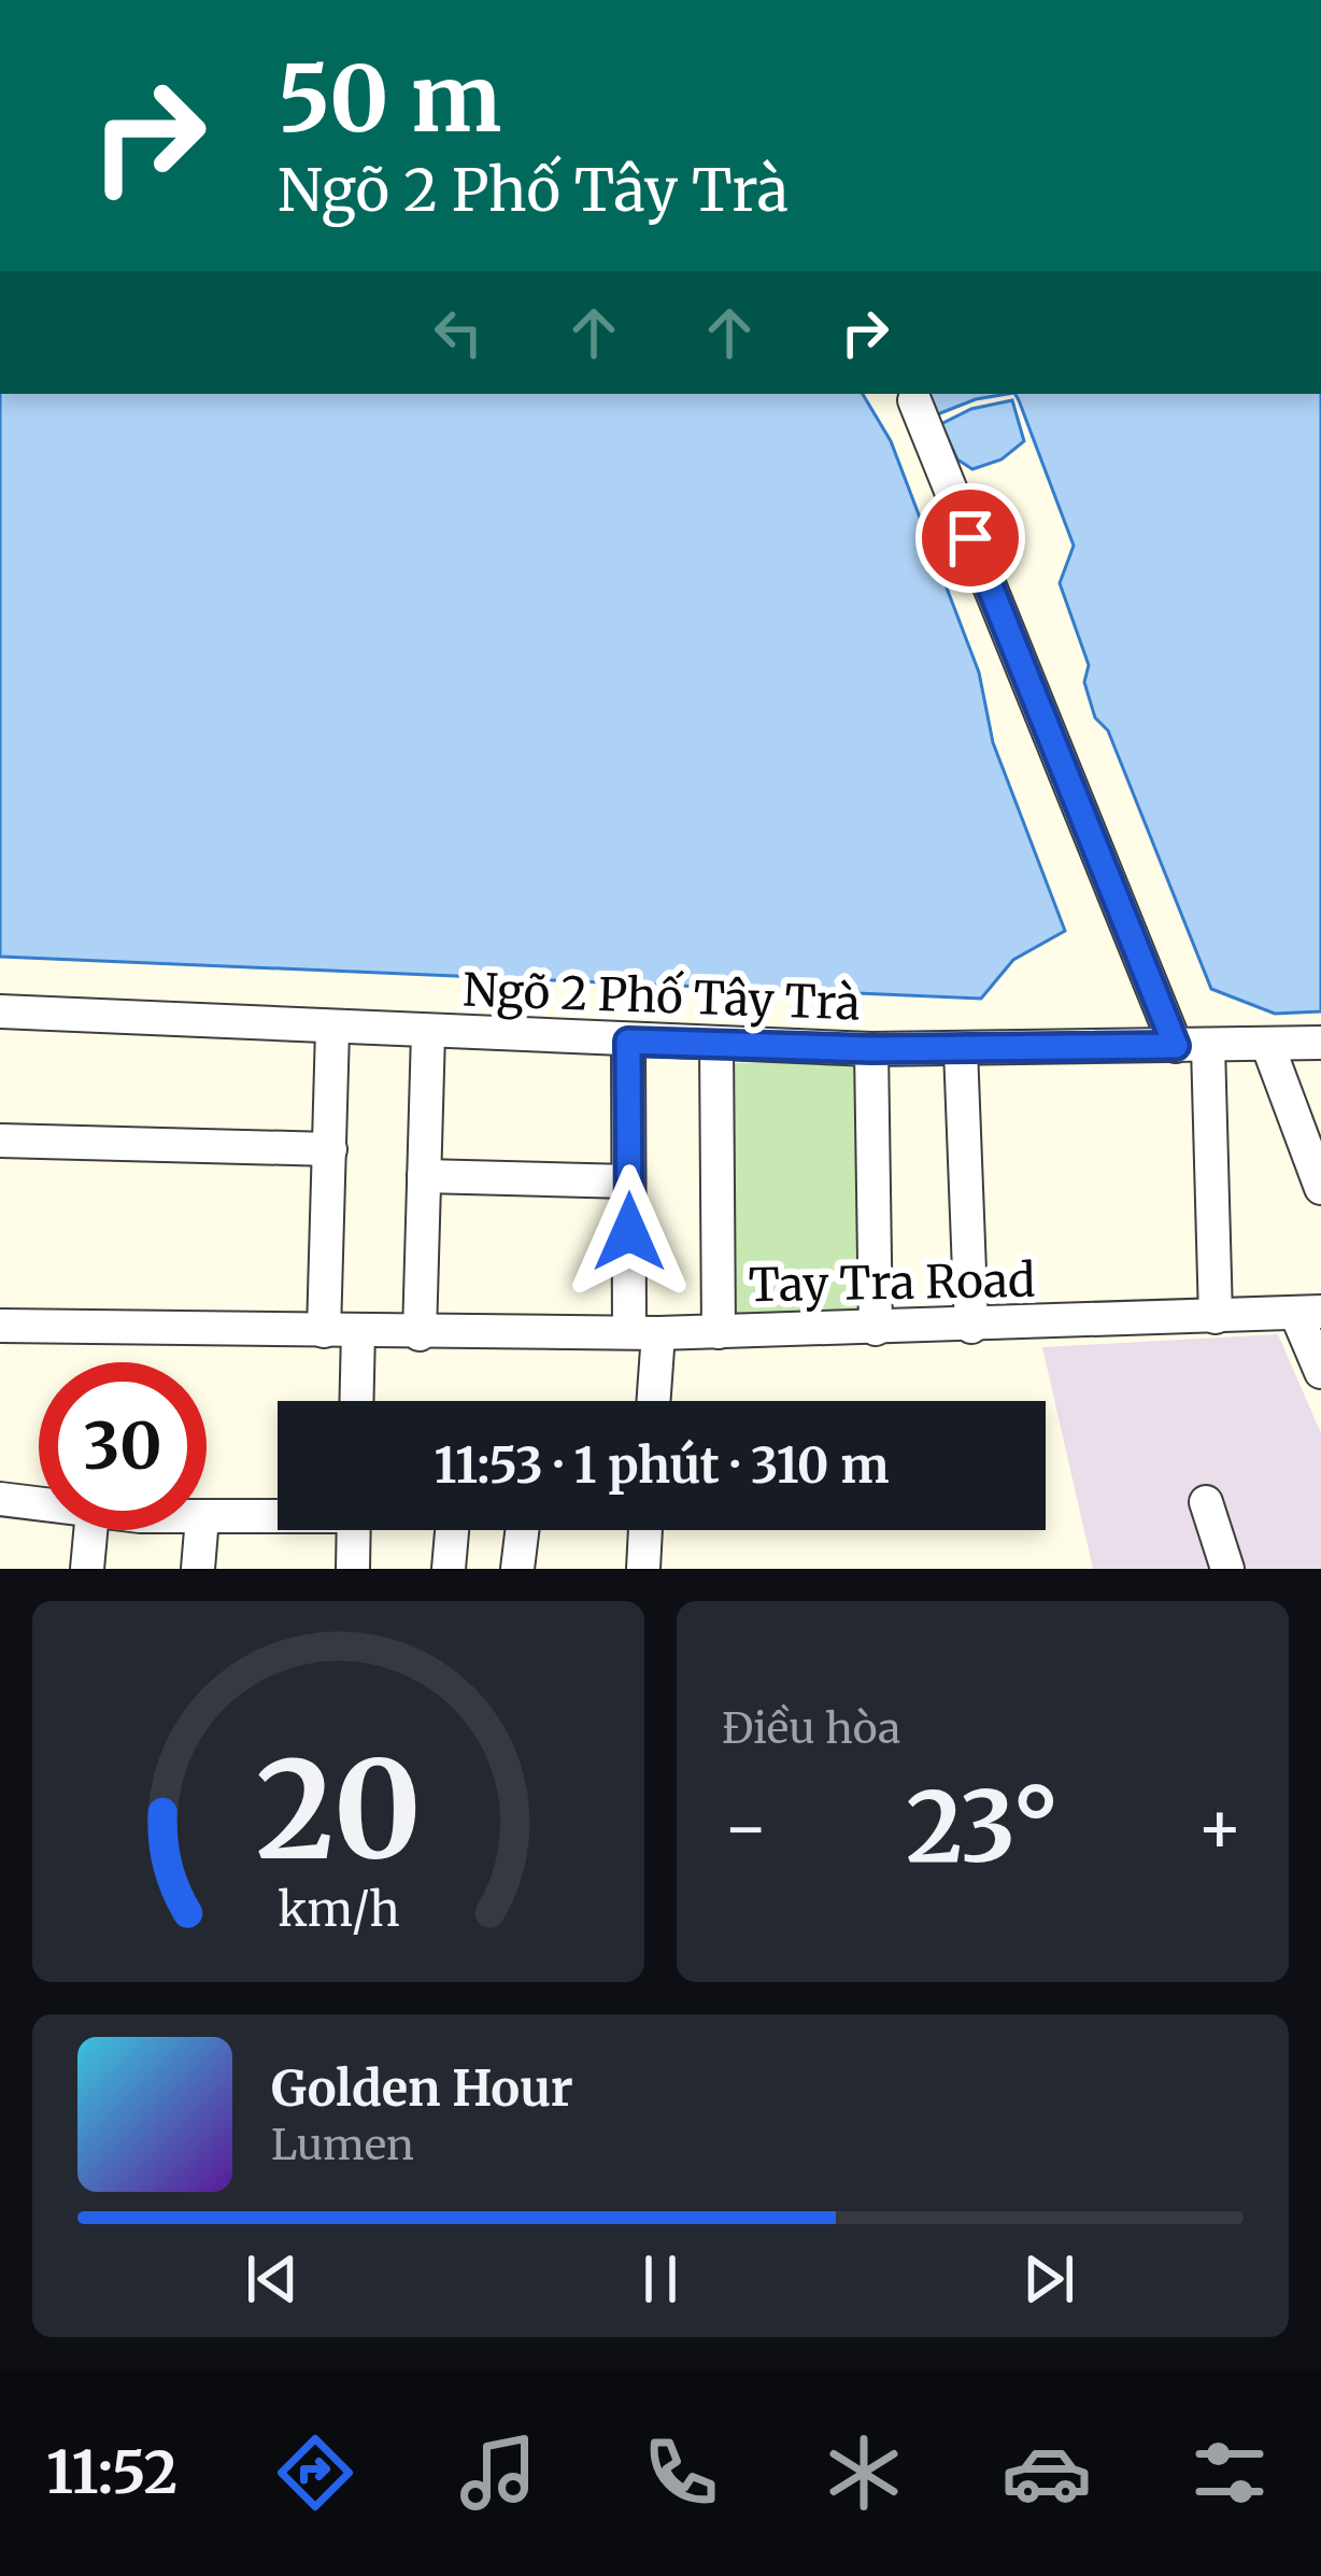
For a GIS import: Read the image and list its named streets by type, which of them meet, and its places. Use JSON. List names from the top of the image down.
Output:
{
  "streets": {
    "street": ["Ngõ 2 Phố Tây Trà", "Tay Tra Road"]
  },
  "page": {
    "turn": ["50 m", "Ngõ 2 Phố Tây Trà"],
    "limit": "30",
    "trip": "11:53 · 1 phút · 310 m",
    "tile": "Điều hòa",
    "heat": ["−", "23°", "+"],
    "song": ["Golden Hour", "Lumen"],
    "tabs": "11:52",
    "gauge": ["20", "km/h"]
  }
}
